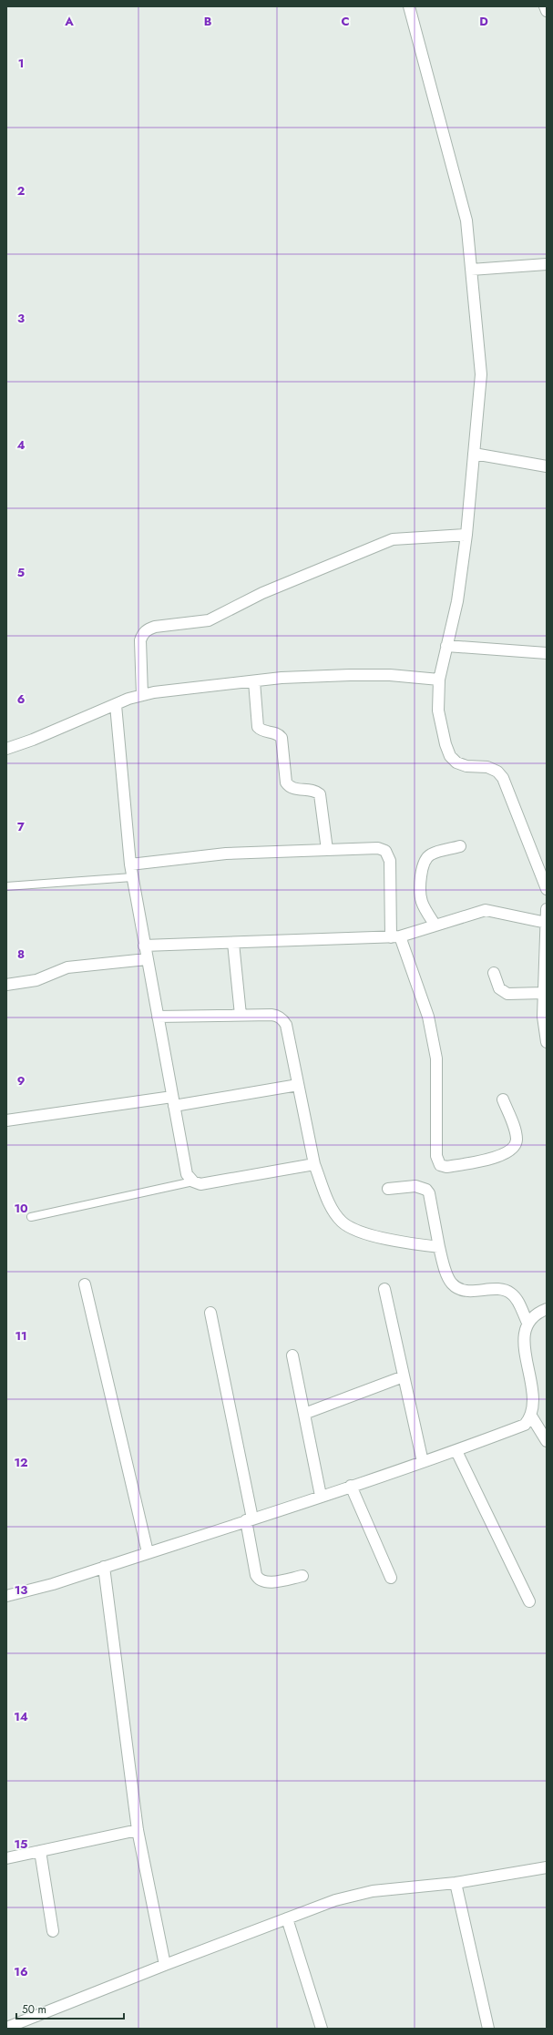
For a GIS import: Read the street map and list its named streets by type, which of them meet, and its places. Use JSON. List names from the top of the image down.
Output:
{
  "scale_bar": "50 m",
  "grid": {
    "columns": [
      "A",
      "B",
      "C",
      "D"
    ],
    "rows": [
      "1",
      "2",
      "3",
      "4",
      "5",
      "6",
      "7",
      "8",
      "9",
      "10",
      "11",
      "12",
      "13",
      "14",
      "15",
      "16"
    ]
  }
}
